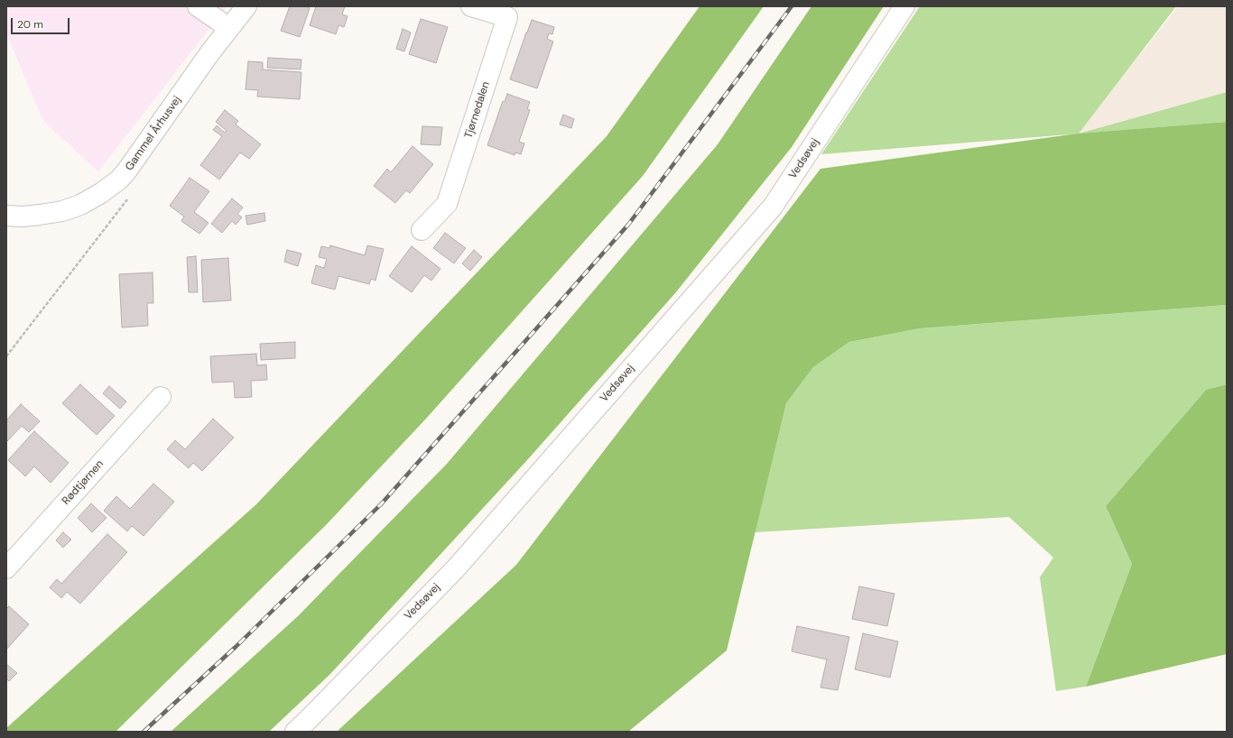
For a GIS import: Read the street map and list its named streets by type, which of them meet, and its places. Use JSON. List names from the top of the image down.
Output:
{
  "streets": {
    "street": [
      "Tjørnedalen",
      "Gammel Århusvej",
      "Vedsøvej",
      "Rødtjørnen"
    ]
  },
  "scale_bar": "20 m"
}
